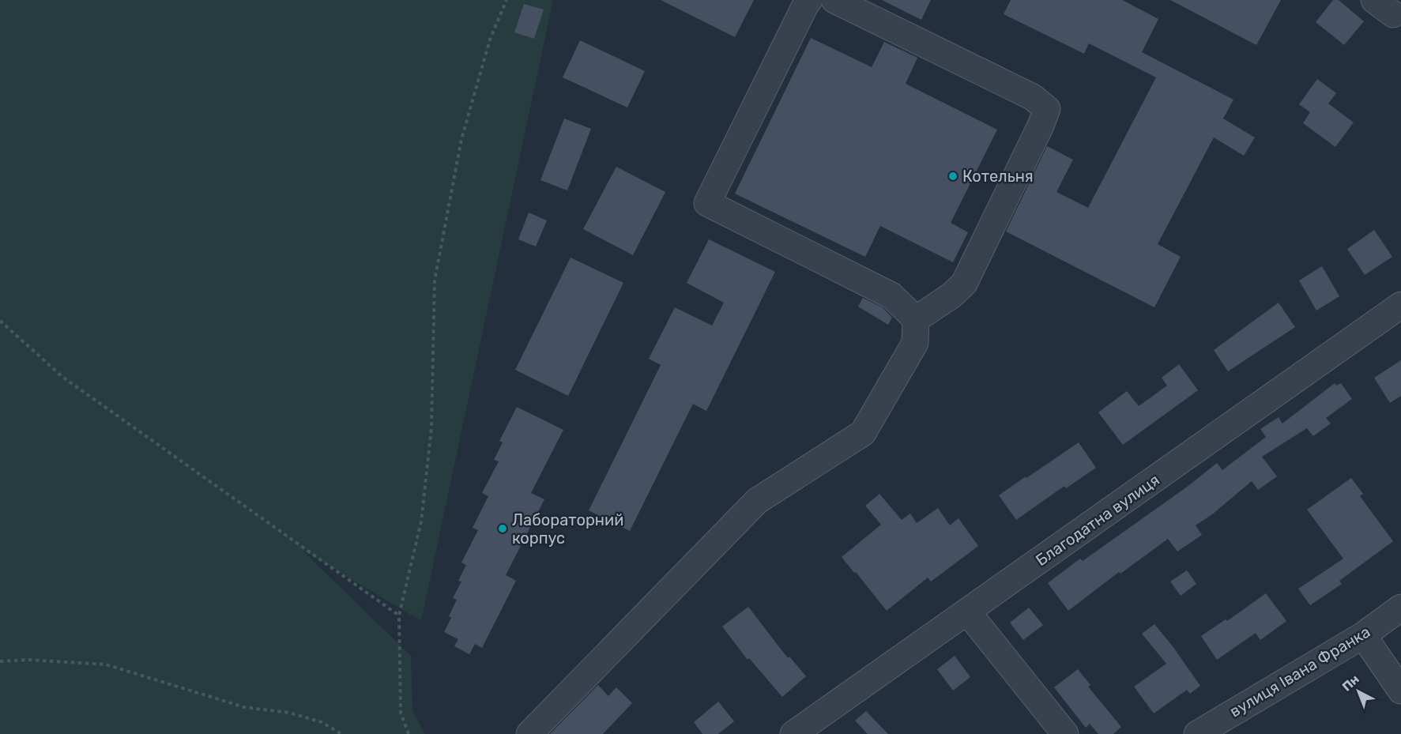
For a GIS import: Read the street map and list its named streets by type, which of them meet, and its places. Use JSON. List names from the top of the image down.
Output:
{
  "streets": {
    "street": ["Благодатна вулиця", "вулиця Івана Франка"]
  },
  "places": ["Котельня", "Лабораторний корпус"],
  "north": "top left"
}
